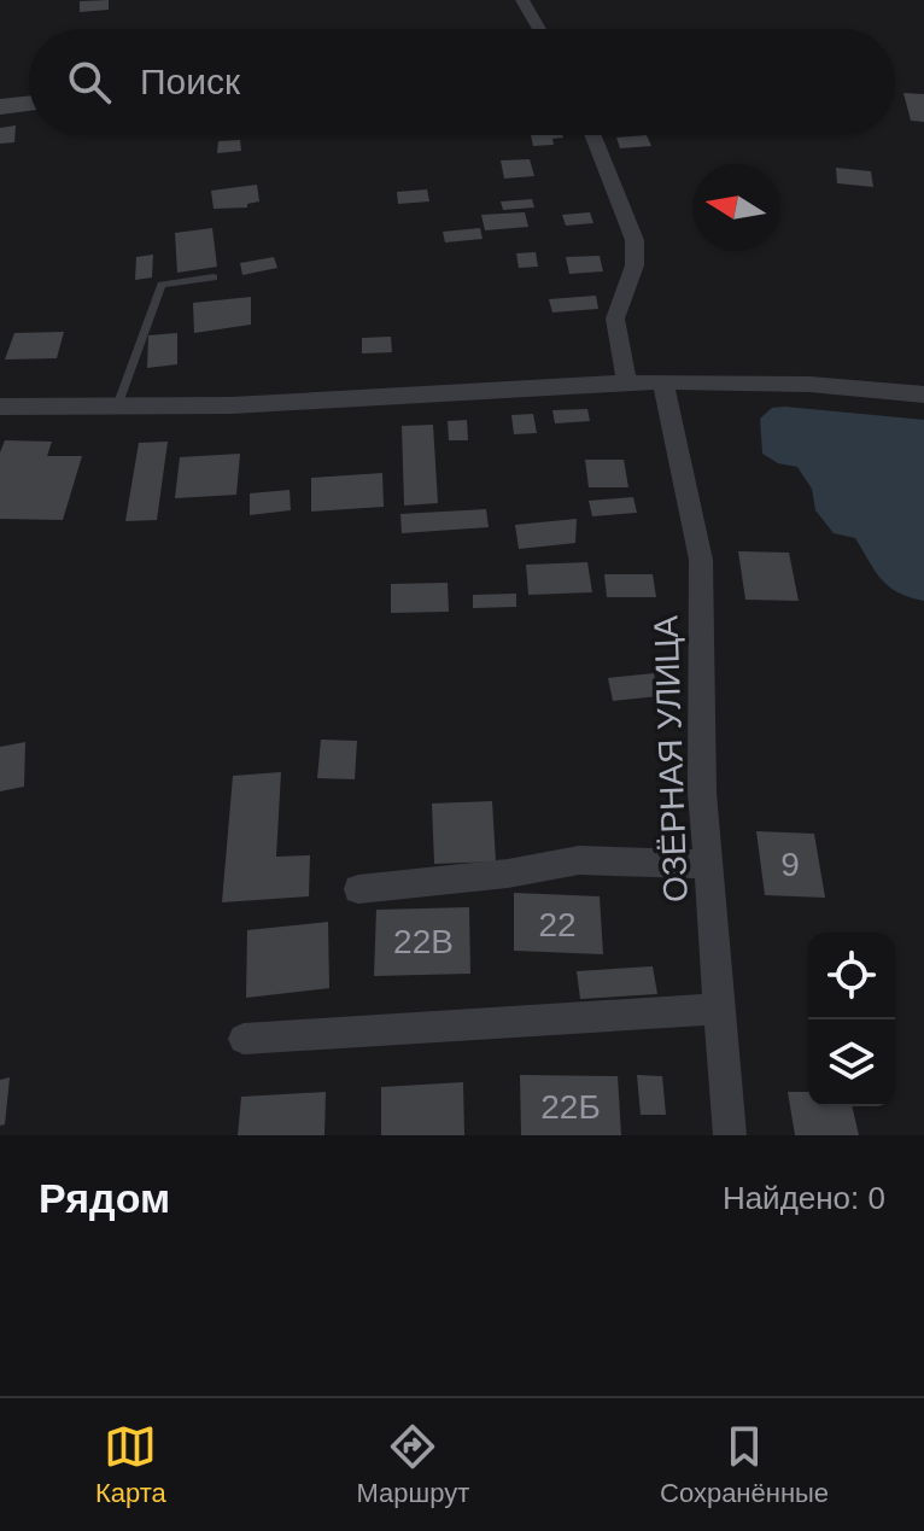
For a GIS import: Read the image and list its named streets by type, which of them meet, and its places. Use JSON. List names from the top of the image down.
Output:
{
  "streets": {
    "street": ["ОЗЁРНАЯ УЛИЦА"]
  },
  "house_numbers": [
    "9",
    "22",
    "22В",
    "22Б"
  ],
  "north": "left",
  "page": {
    "search": "Поиск",
    "heading": ["Рядом", "Найдено: 0"],
    "nav": ["Карта", "Маршрут", "Сохранённые"]
  }
}
